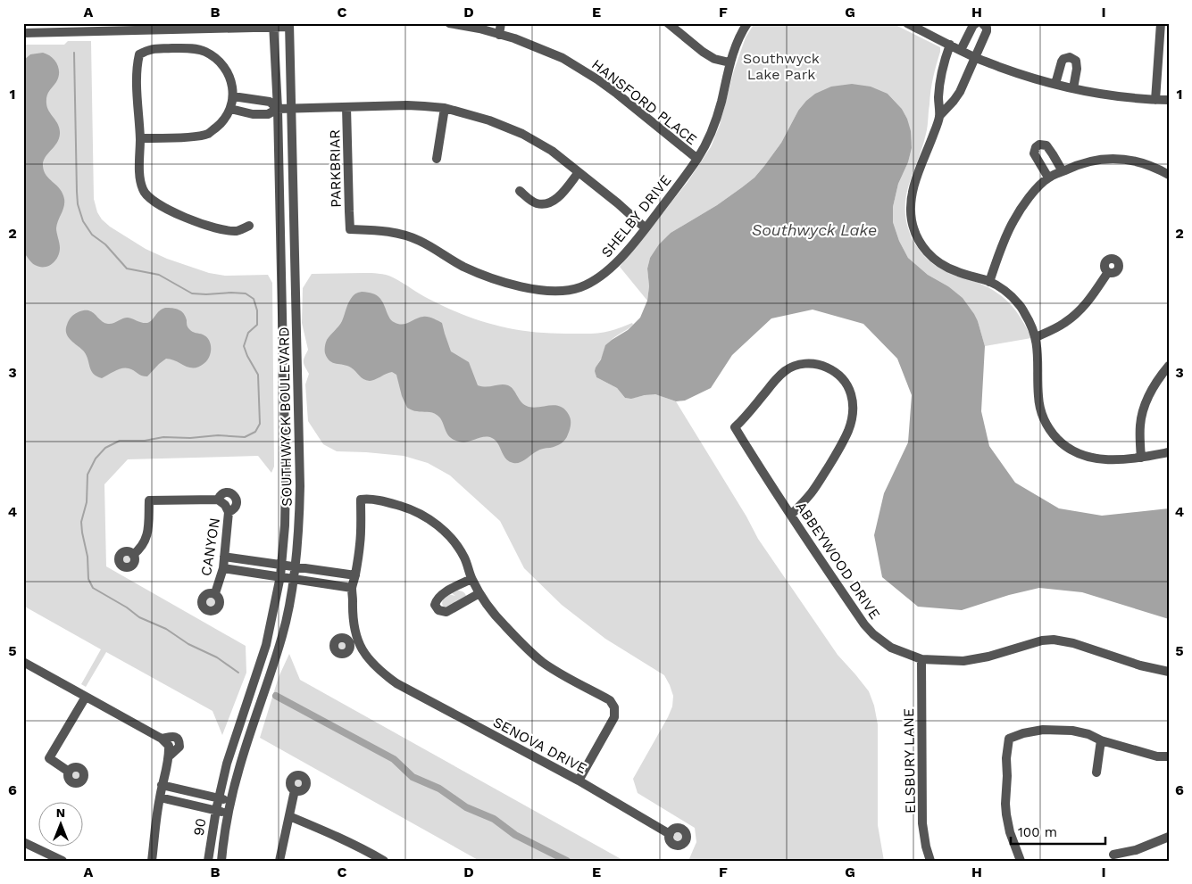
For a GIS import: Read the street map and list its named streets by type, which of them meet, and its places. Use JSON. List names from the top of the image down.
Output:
{
  "streets": {
    "street": [
      "HANSFORD PLACE",
      "PARKBRIAR",
      "SHELBY DRIVE",
      "SOUTHWYCK BOULEVARD",
      "CANYON",
      "ABBEYWOOD DRIVE",
      "SENOVA DRIVE",
      "ELSBURY LANE",
      "90"
    ]
  },
  "crossings": [
    ["HANSFORD PLACE", "SHELBY DRIVE"],
    ["PARKBRIAR", "SHELBY DRIVE"],
    ["SOUTHWYCK BOULEVARD", "90"],
    ["ABBEYWOOD DRIVE", "ELSBURY LANE"]
  ],
  "water": ["Southwyck Lake"],
  "parks": ["Southwyck Lake Park"],
  "scale_bar": "100 m",
  "north": "top",
  "grid": {
    "columns": [
      "A",
      "B",
      "C",
      "D",
      "E",
      "F",
      "G",
      "H",
      "I"
    ],
    "rows": [
      "1",
      "2",
      "3",
      "4",
      "5",
      "6"
    ]
  }
}
